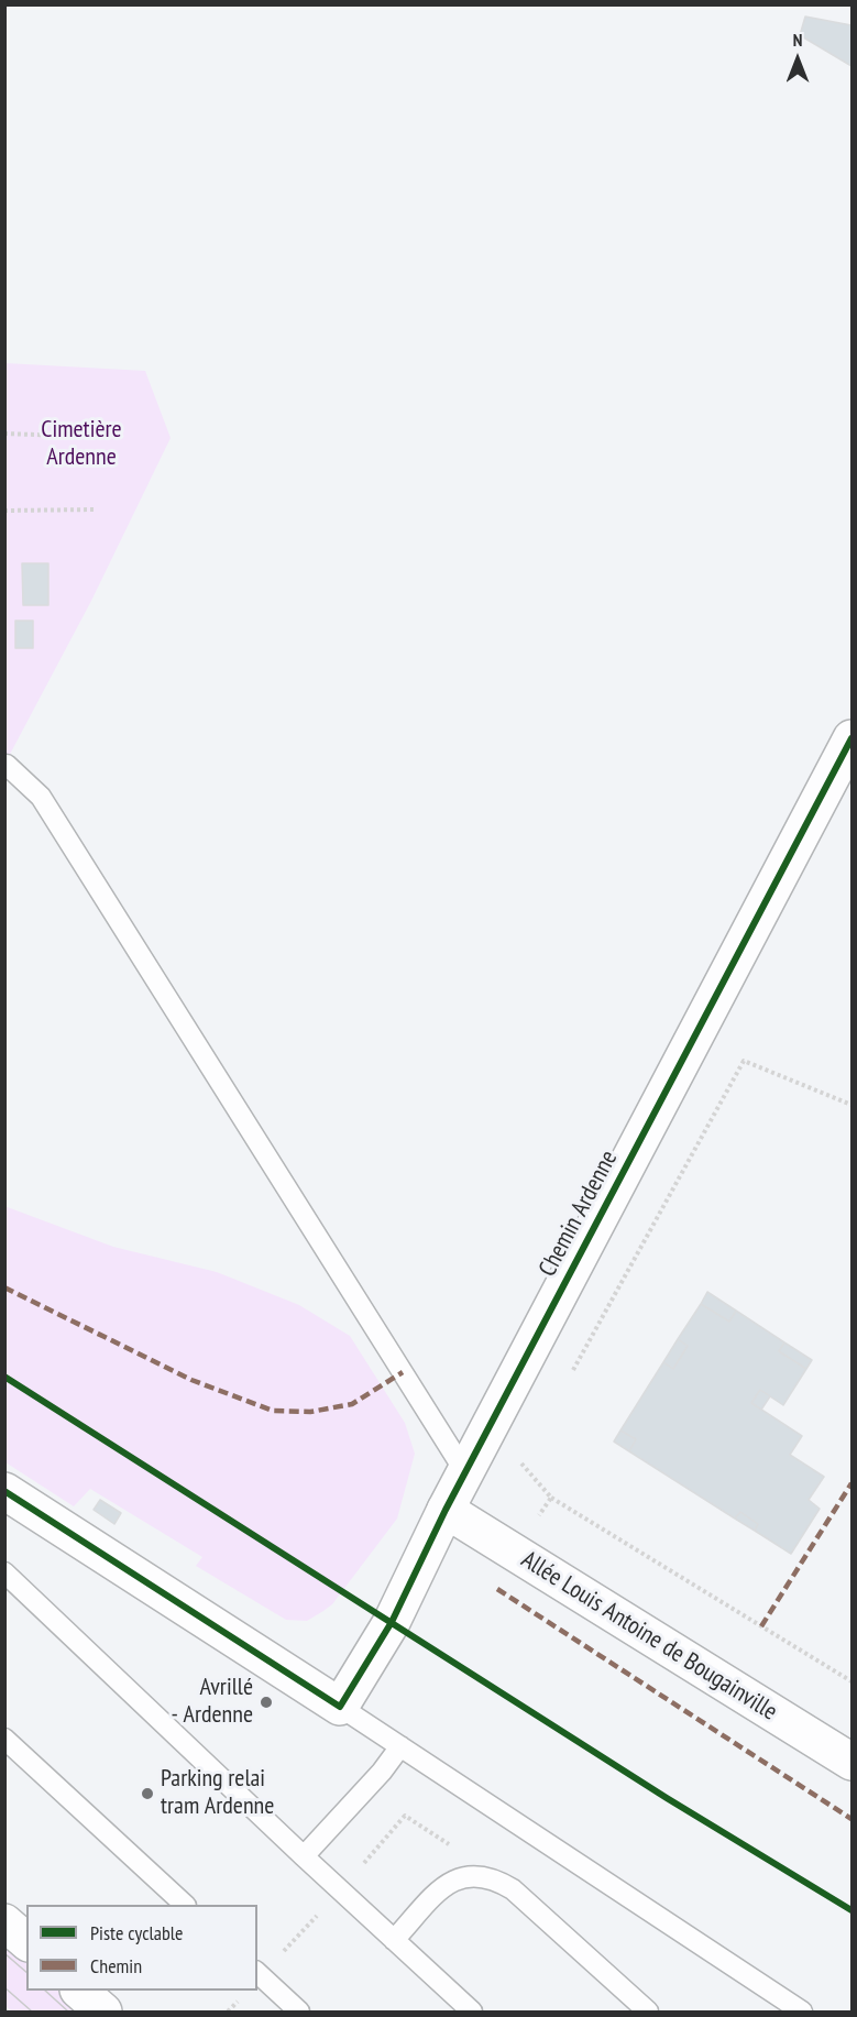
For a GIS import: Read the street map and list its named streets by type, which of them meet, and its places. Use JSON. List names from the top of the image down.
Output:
{
  "streets": {
    "street": ["Chemin Ardenne", "Allée Louis Antoine de Bougainville"]
  },
  "crossings": [
    ["Chemin Ardenne", "Allée Louis Antoine de Bougainville"]
  ],
  "parks": ["Cimetière Ardenne"],
  "places": ["Avrillé - Ardenne", "Parking relai tram Ardenne"],
  "legend": ["Piste cyclable", "Chemin"],
  "north": "top"
}
